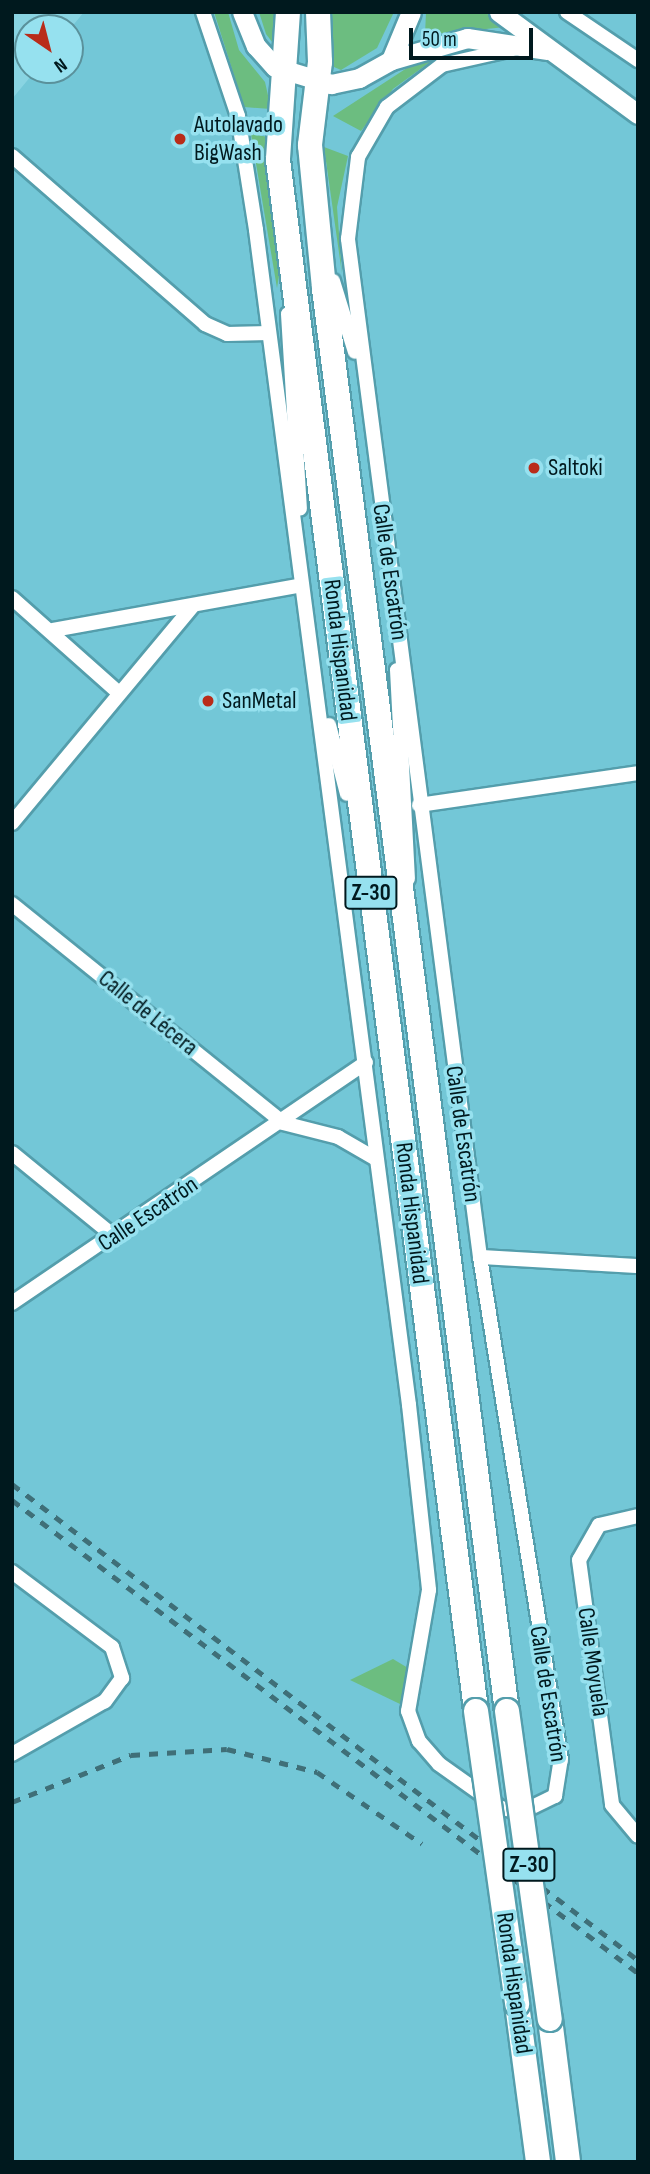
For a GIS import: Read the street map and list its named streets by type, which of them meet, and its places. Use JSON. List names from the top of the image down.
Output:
{
  "streets": {
    "highway": ["Ronda Hispanidad", "Z-30"],
    "street": [
      "Calle de Escatrón",
      "Calle de Lécera",
      "Calle Escatrón",
      "Calle Moyuela"
    ]
  },
  "crossings": [
    ["Calle de Escatrón", "Ronda Hispanidad"],
    ["Calle de Escatrón", "Calle Escatrón"],
    ["Calle de Lécera", "Calle Escatrón"]
  ],
  "places": ["Autolavado BigWash", "Saltoki", "SanMetal"],
  "scale_bar": "50 m",
  "north": "bottom right"
}
